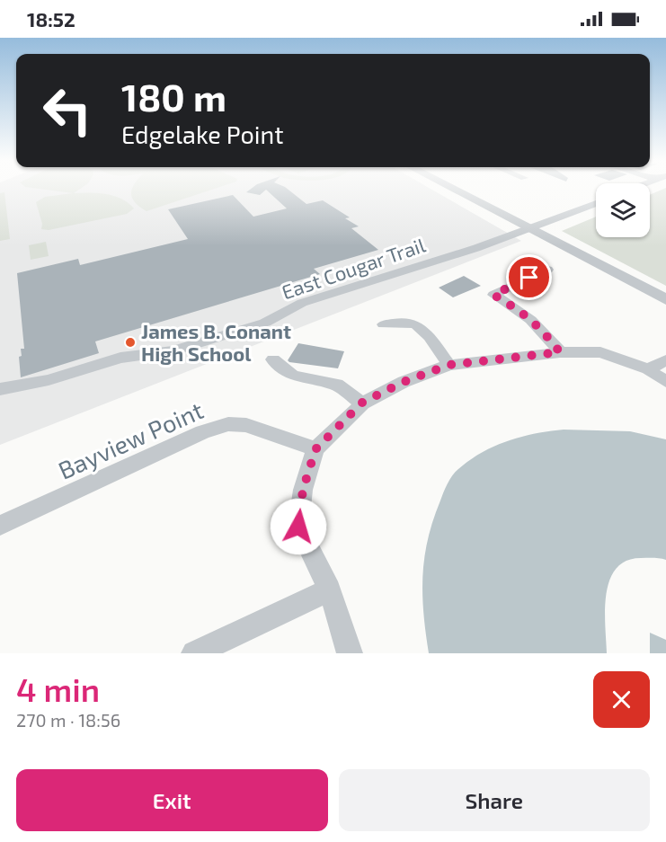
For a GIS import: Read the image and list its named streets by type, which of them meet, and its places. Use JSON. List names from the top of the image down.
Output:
{
  "streets": {
    "street": ["East Cougar Trail", "Bayview Point"]
  },
  "places": ["James B. Conant High School"],
  "page": {
    "status": "18:52",
    "turn": ["180 m", "Edgelake Point"],
    "heading": ["4 min", "270 m · 18:56"],
    "buttons": ["Exit", "Share"]
  }
}
